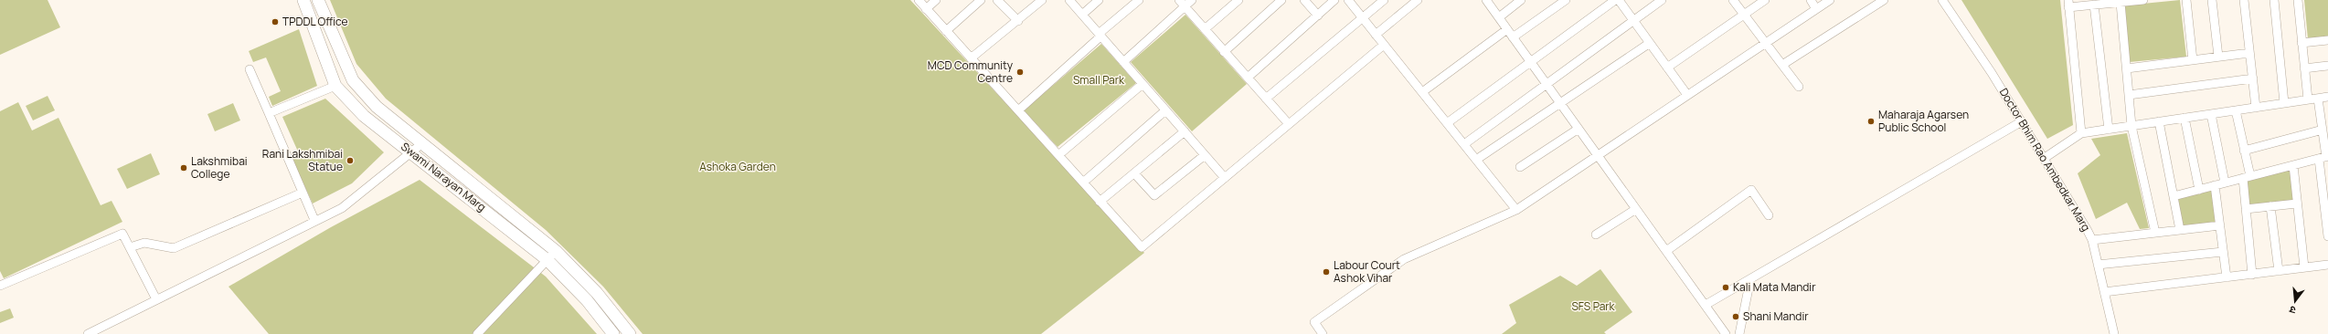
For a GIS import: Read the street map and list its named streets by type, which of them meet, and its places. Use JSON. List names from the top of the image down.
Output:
{
  "streets": {
    "main road": ["Swami Narayan Marg"],
    "street": ["Doctor Bhim Rao Ambedkar Marg"]
  },
  "parks": ["Small Park", "Ashoka Garden", "SFS Park"],
  "places": [
    "TPDDL Office",
    "MCD Community Centre",
    "Maharaja Agarsen Public School",
    "Rani Lakshmibai Statue",
    "Lakshmibai College",
    "Labour Court Ashok Vihar",
    "Kali Mata Mandir",
    "Shani Mandir"
  ],
  "north": "bottom"
}
